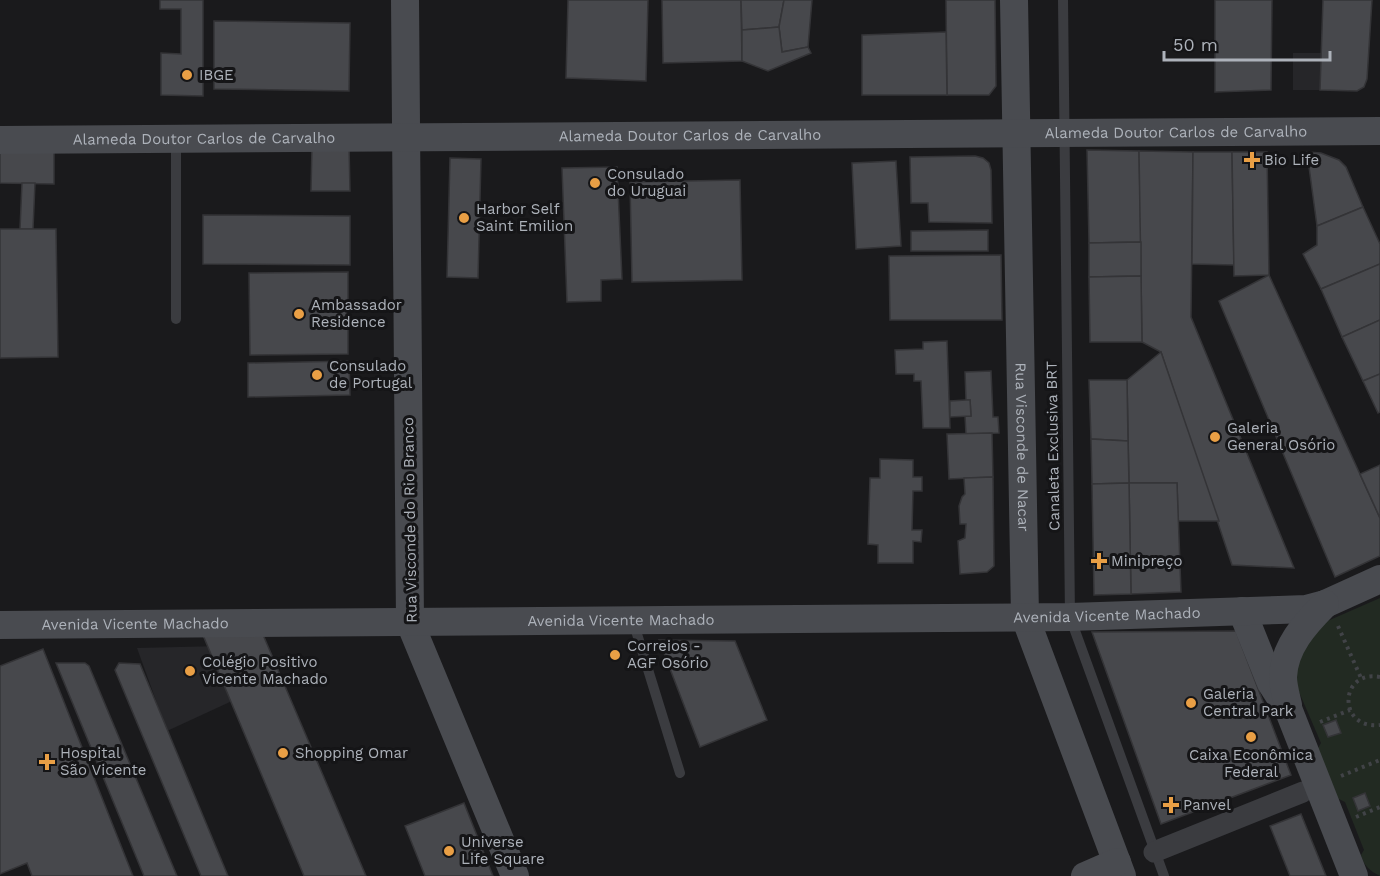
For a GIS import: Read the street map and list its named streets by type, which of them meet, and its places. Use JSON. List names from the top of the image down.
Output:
{
  "streets": {
    "street": [
      "Alameda Doutor Carlos de Carvalho",
      "Rua Visconde de Nacar",
      "Rua Visconde do Rio Branco",
      "Avenida Vicente Machado"
    ],
    "lane": ["Canaleta Exclusiva BRT"]
  },
  "crossings": [
    ["Alameda Doutor Carlos de Carvalho", "Canaleta Exclusiva BRT"],
    ["Alameda Doutor Carlos de Carvalho", "Rua Visconde de Nacar"],
    ["Alameda Doutor Carlos de Carvalho", "Rua Visconde do Rio Branco"],
    ["Canaleta Exclusiva BRT", "Avenida Vicente Machado"],
    ["Rua Visconde de Nacar", "Avenida Vicente Machado"],
    ["Rua Visconde do Rio Branco", "Avenida Vicente Machado"]
  ],
  "places": {
    "other": [
      "IBGE",
      "Consulado do Uruguai",
      "Harbor Self Saint Emilion",
      "Ambassador Residence",
      "Consulado de Portugal",
      "Galeria General Osório",
      "Correios - AGF Osório",
      "Colégio Positivo Vicente Machado",
      "Galeria Central Park",
      "Caixa Econômica Federal",
      "Shopping Omar",
      "Universe Life Square"
    ],
    "health": [
      "Bio Life",
      "Minipreço",
      "Hospital São Vicente",
      "Panvel"
    ]
  },
  "scale_bar": "50 m"
}
